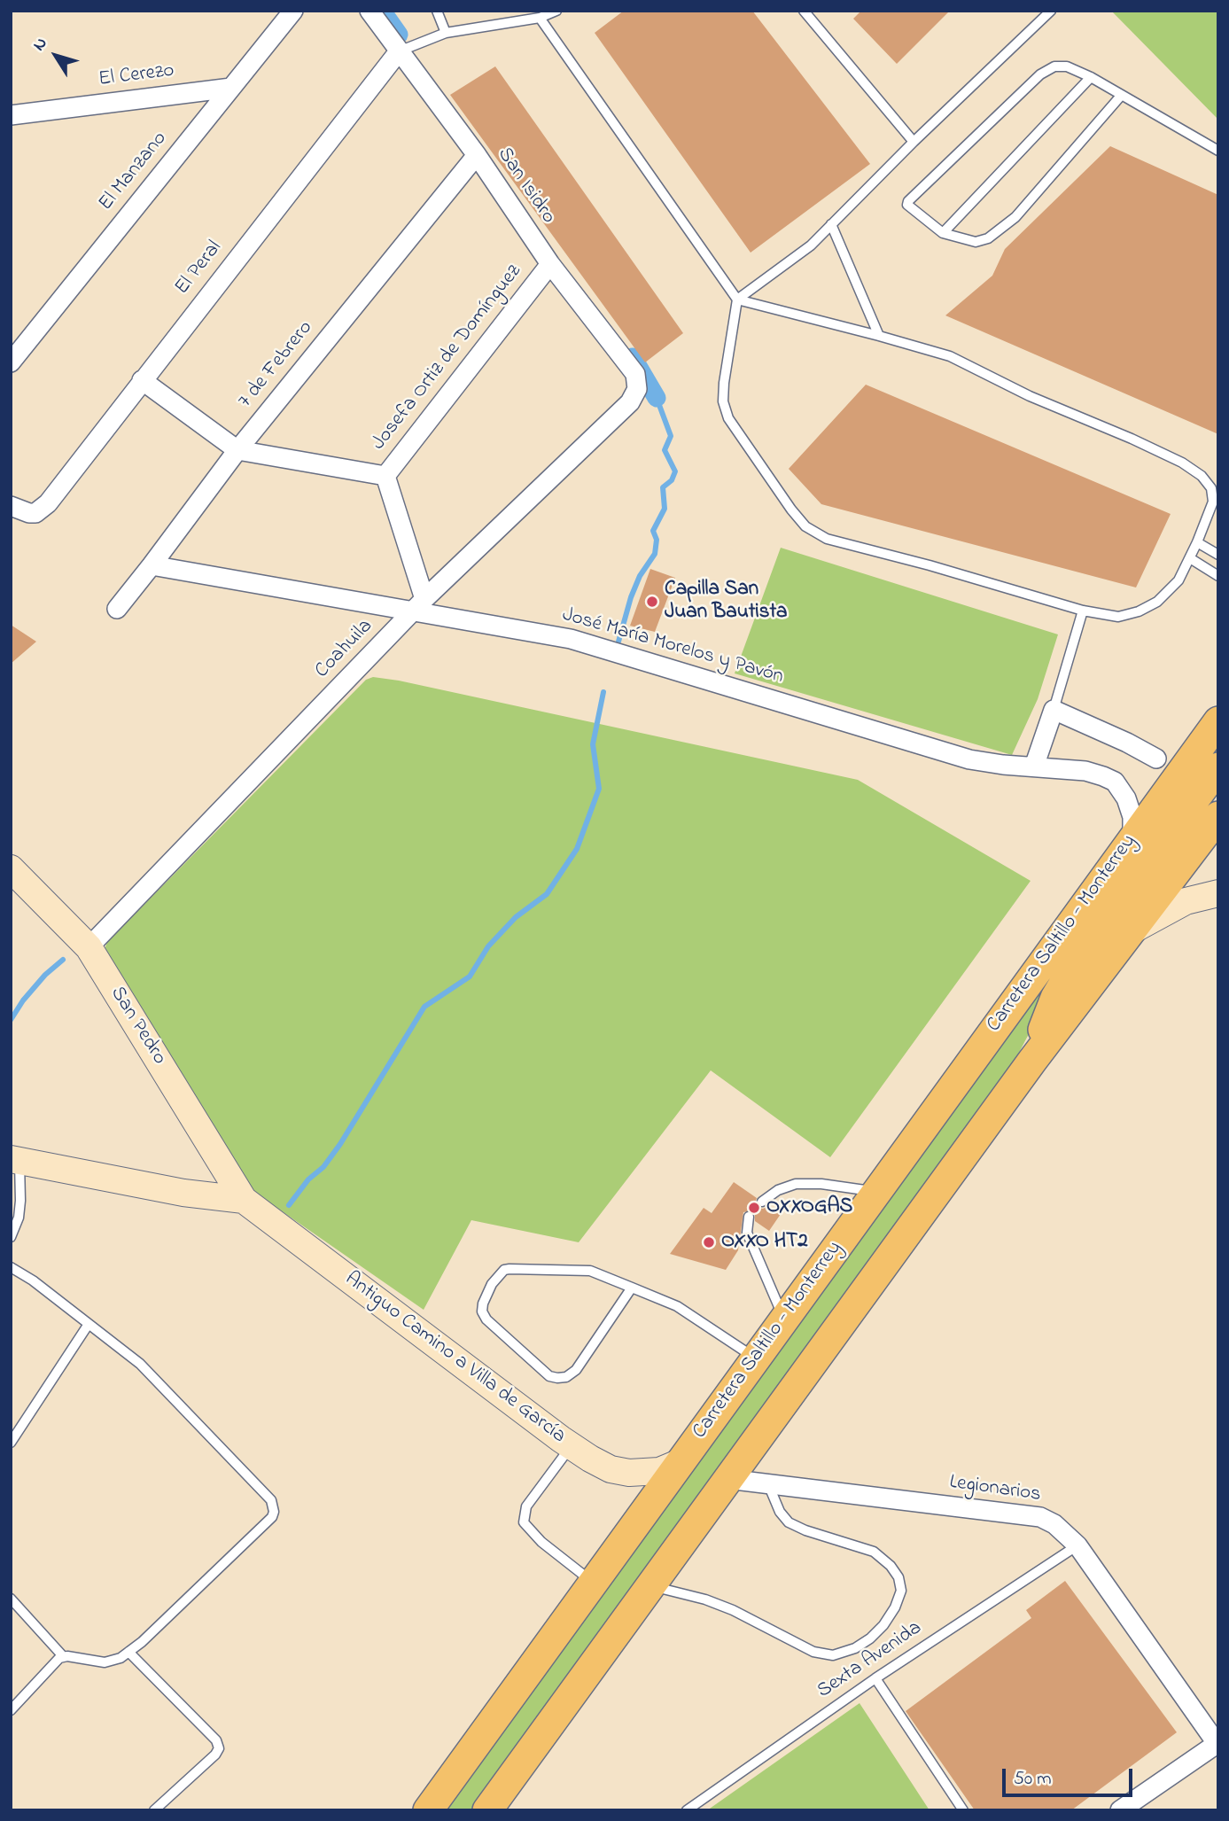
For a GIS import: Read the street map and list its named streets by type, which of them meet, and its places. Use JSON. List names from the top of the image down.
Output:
{
  "streets": {
    "main road": ["Carretera Saltillo - Monterrey", "San Pedro", "Antiguo Camino a Villa de García"],
    "street": [
      "El Cerezo",
      "El Manzano",
      "San Isidro",
      "El Peral",
      "Josefa Ortiz de Domínguez",
      "7 de Febrero",
      "José María Morelos y Pavón",
      "Coahuila",
      "Legionarios"
    ],
    "lane": ["Sexta Avenida"]
  },
  "crossings": [
    ["El Cerezo", "El Manzano"],
    ["San Isidro", "El Peral"],
    ["San Isidro", "Josefa Ortiz de Domínguez"],
    ["San Isidro", "7 de Febrero"],
    ["San Isidro", "Coahuila"],
    ["El Peral", "Josefa Ortiz de Domínguez"],
    ["Josefa Ortiz de Domínguez", "7 de Febrero"],
    ["7 de Febrero", "José María Morelos y Pavón"],
    ["José María Morelos y Pavón", "Coahuila"],
    ["José María Morelos y Pavón", "Carretera Saltillo - Monterrey"],
    ["Coahuila", "San Pedro"],
    ["Carretera Saltillo - Monterrey", "Antiguo Camino a Villa de García"],
    ["San Pedro", "Antiguo Camino a Villa de García"],
    ["Legionarios", "Sexta Avenida"]
  ],
  "places": ["Capilla San Juan Bautista", "OXXOGAS", "OXXO HT2"],
  "scale_bar": "50 m",
  "north": "top left"
}
